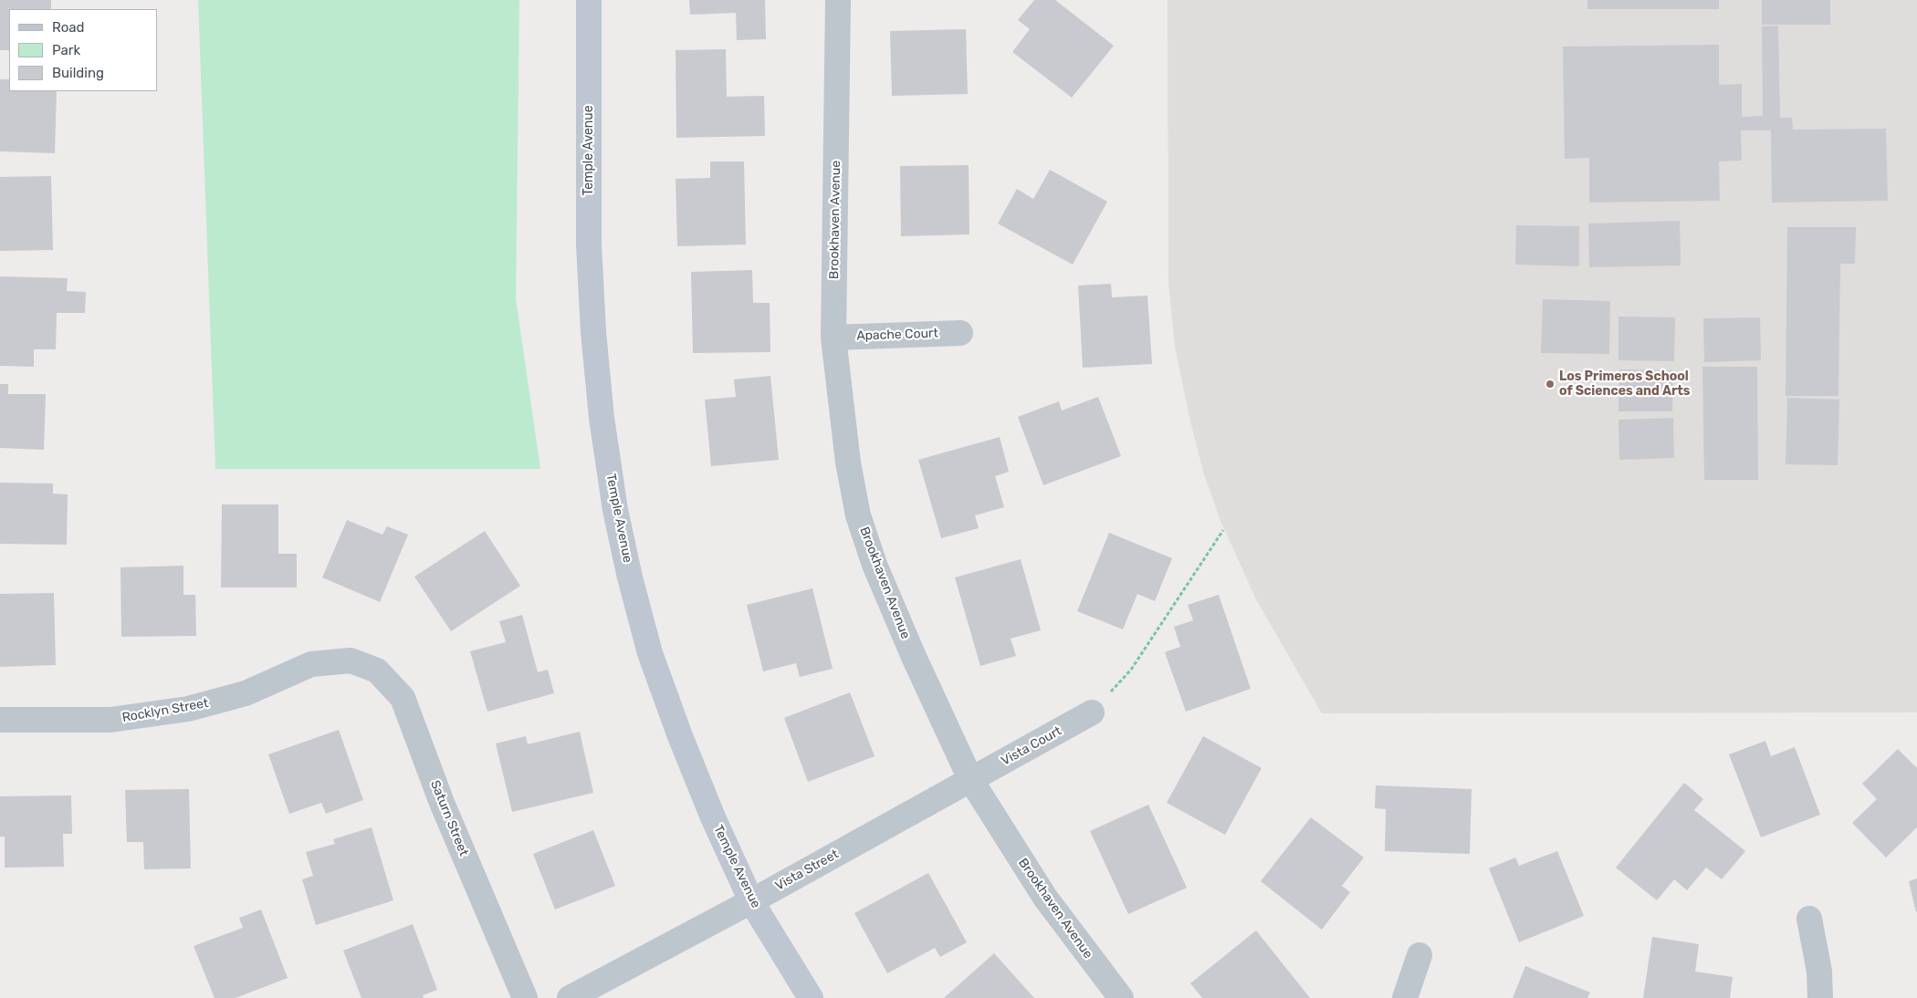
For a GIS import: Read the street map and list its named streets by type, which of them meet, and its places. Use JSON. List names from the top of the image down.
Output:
{
  "streets": {
    "main road": ["Temple Avenue"],
    "street": [
      "Brookhaven Avenue",
      "Apache Court",
      "Rocklyn Street",
      "Vista Court",
      "Saturn Street",
      "Vista Street"
    ]
  },
  "crossings": [
    ["Temple Avenue", "Vista Street"],
    ["Brookhaven Avenue", "Apache Court"],
    ["Brookhaven Avenue", "Vista Court"],
    ["Brookhaven Avenue", "Vista Street"],
    ["Rocklyn Street", "Saturn Street"],
    ["Vista Court", "Vista Street"]
  ],
  "places": ["Los Primeros School of Sciences and Arts"],
  "legend": ["Road", "Park", "Building"]
}
